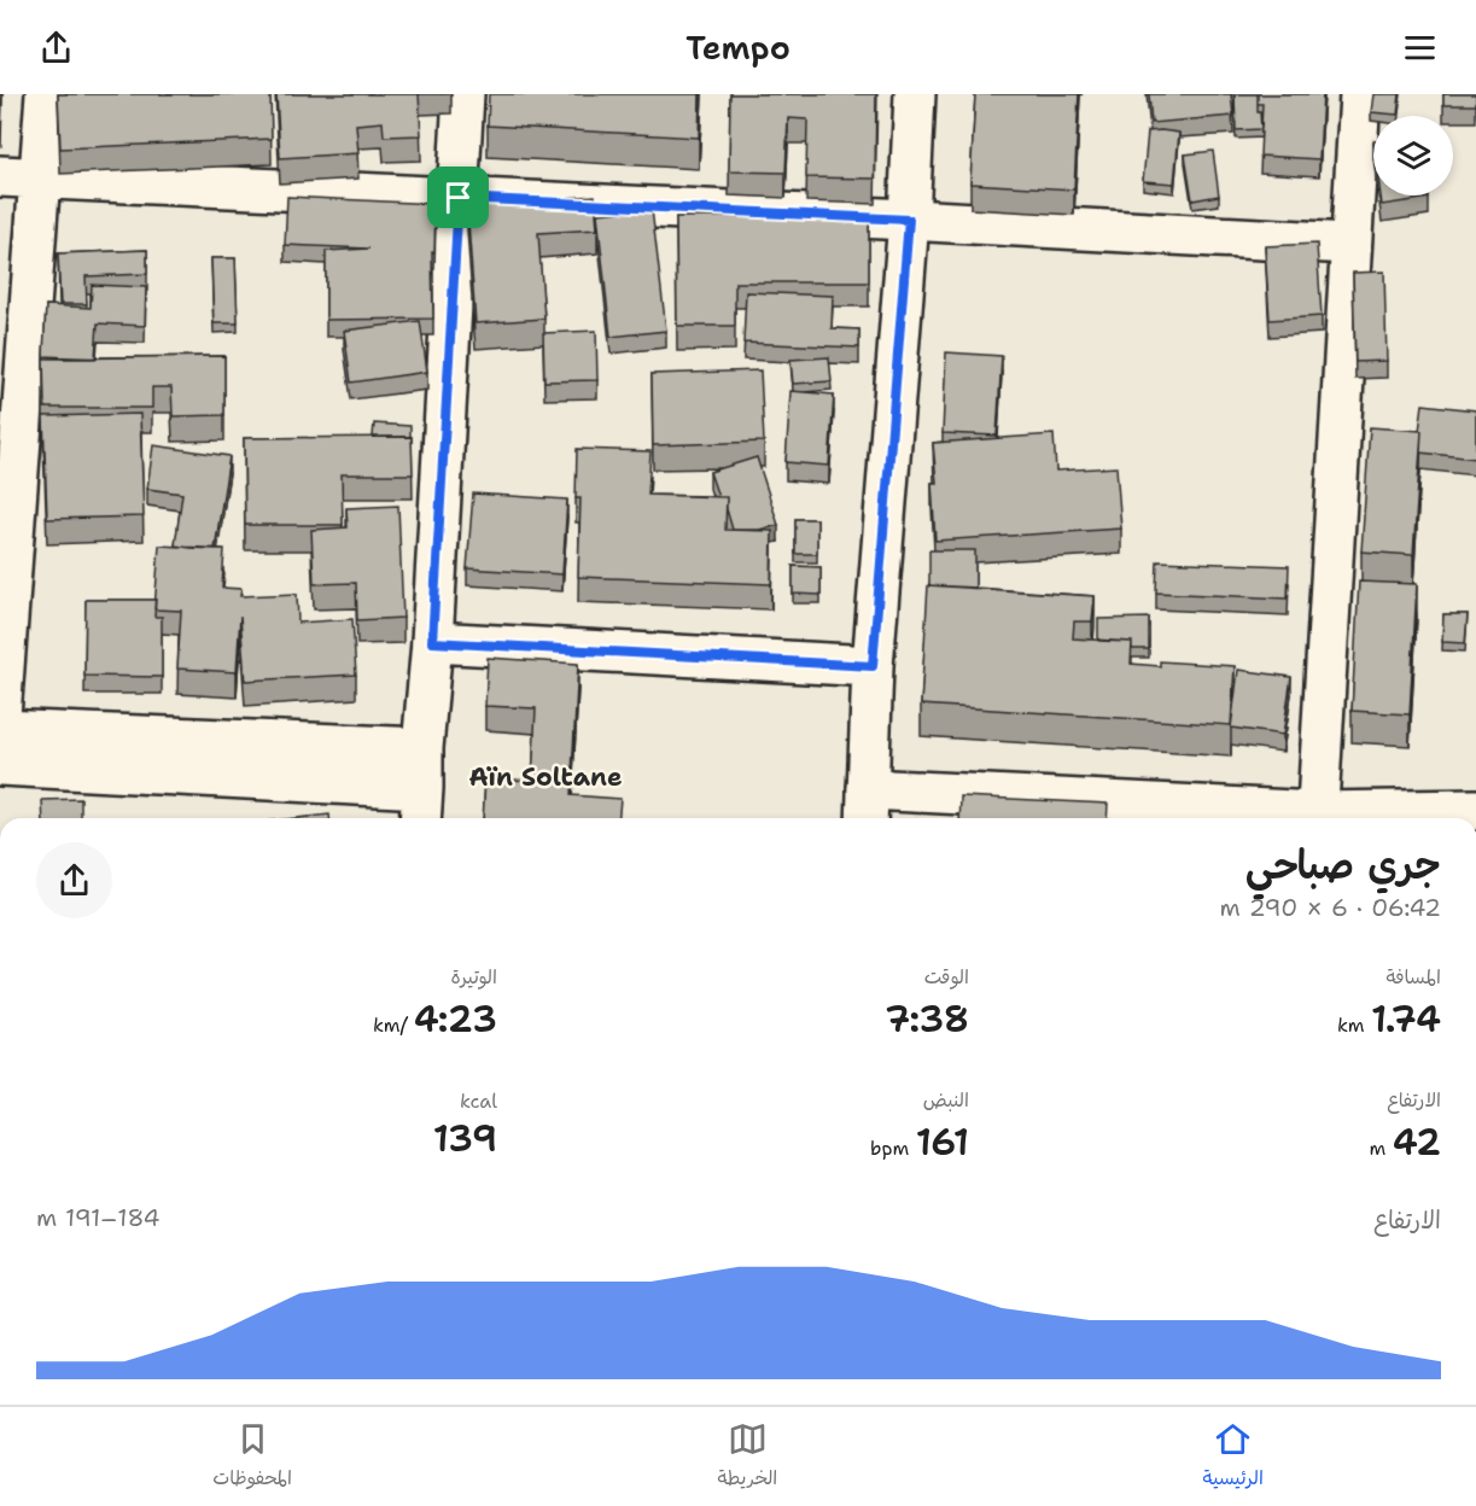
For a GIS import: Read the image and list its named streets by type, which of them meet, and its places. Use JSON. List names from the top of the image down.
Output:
{
  "districts": ["Aïn Soltane"],
  "page": {
    "header": "Tempo",
    "heading": ["جري صباحي", "06:42 · 6 × 290 m"],
    "stats": [
      ["المسافة", "1.74 km"],
      ["الوقت", "7:38"],
      ["الوتيرة", "4:23 /km"],
      ["الارتفاع", "42 m"],
      ["النبض", "161 bpm"],
      ["kcal", "139"]
    ],
    "chart": ["الارتفاع", "184–191 m"],
    "tabs": ["الرئيسية", "الخريطة", "المحفوظات"]
  }
}
